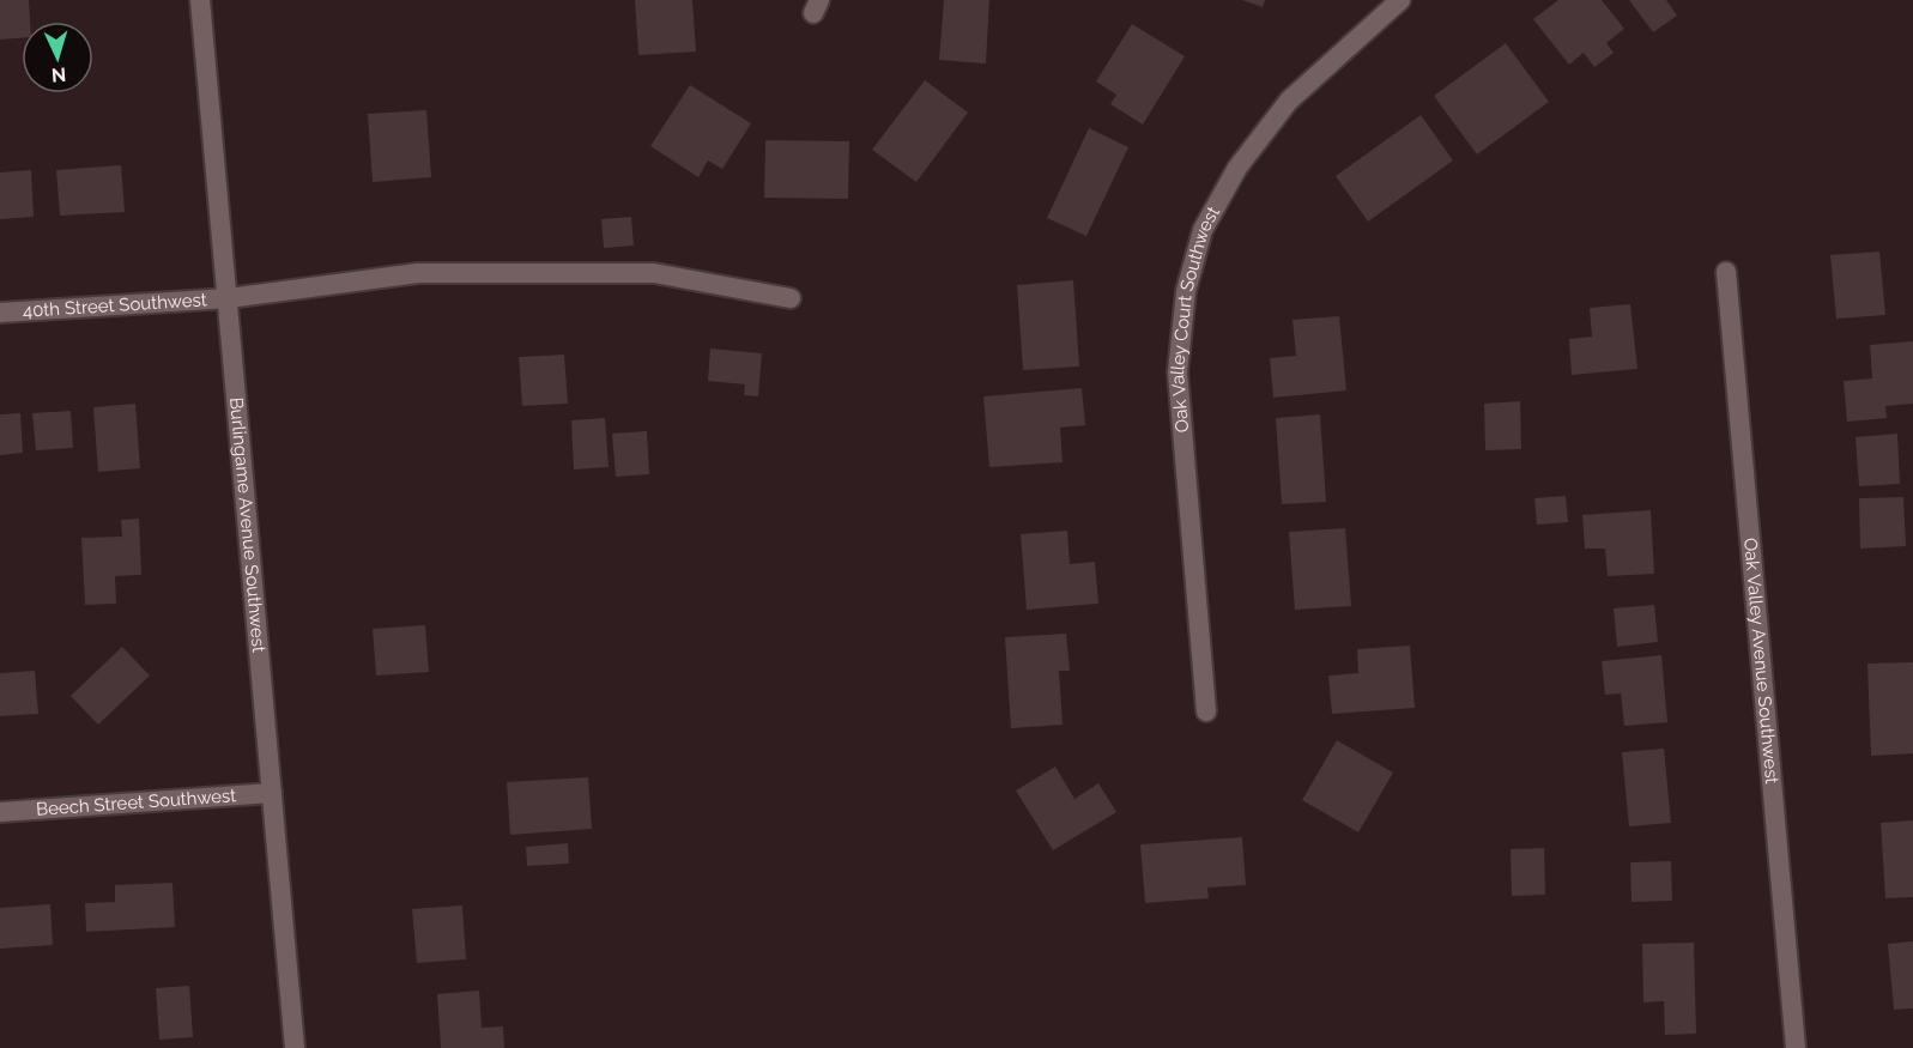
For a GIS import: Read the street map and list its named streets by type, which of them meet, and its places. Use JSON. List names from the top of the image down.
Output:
{
  "streets": {
    "street": [
      "40th Street Southwest",
      "Oak Valley Court Southwest",
      "Burlingame Avenue Southwest",
      "Oak Valley Avenue Southwest",
      "Beech Street Southwest"
    ]
  },
  "crossings": [
    ["40th Street Southwest", "Burlingame Avenue Southwest"],
    ["Burlingame Avenue Southwest", "Beech Street Southwest"]
  ],
  "north": "bottom"
}
